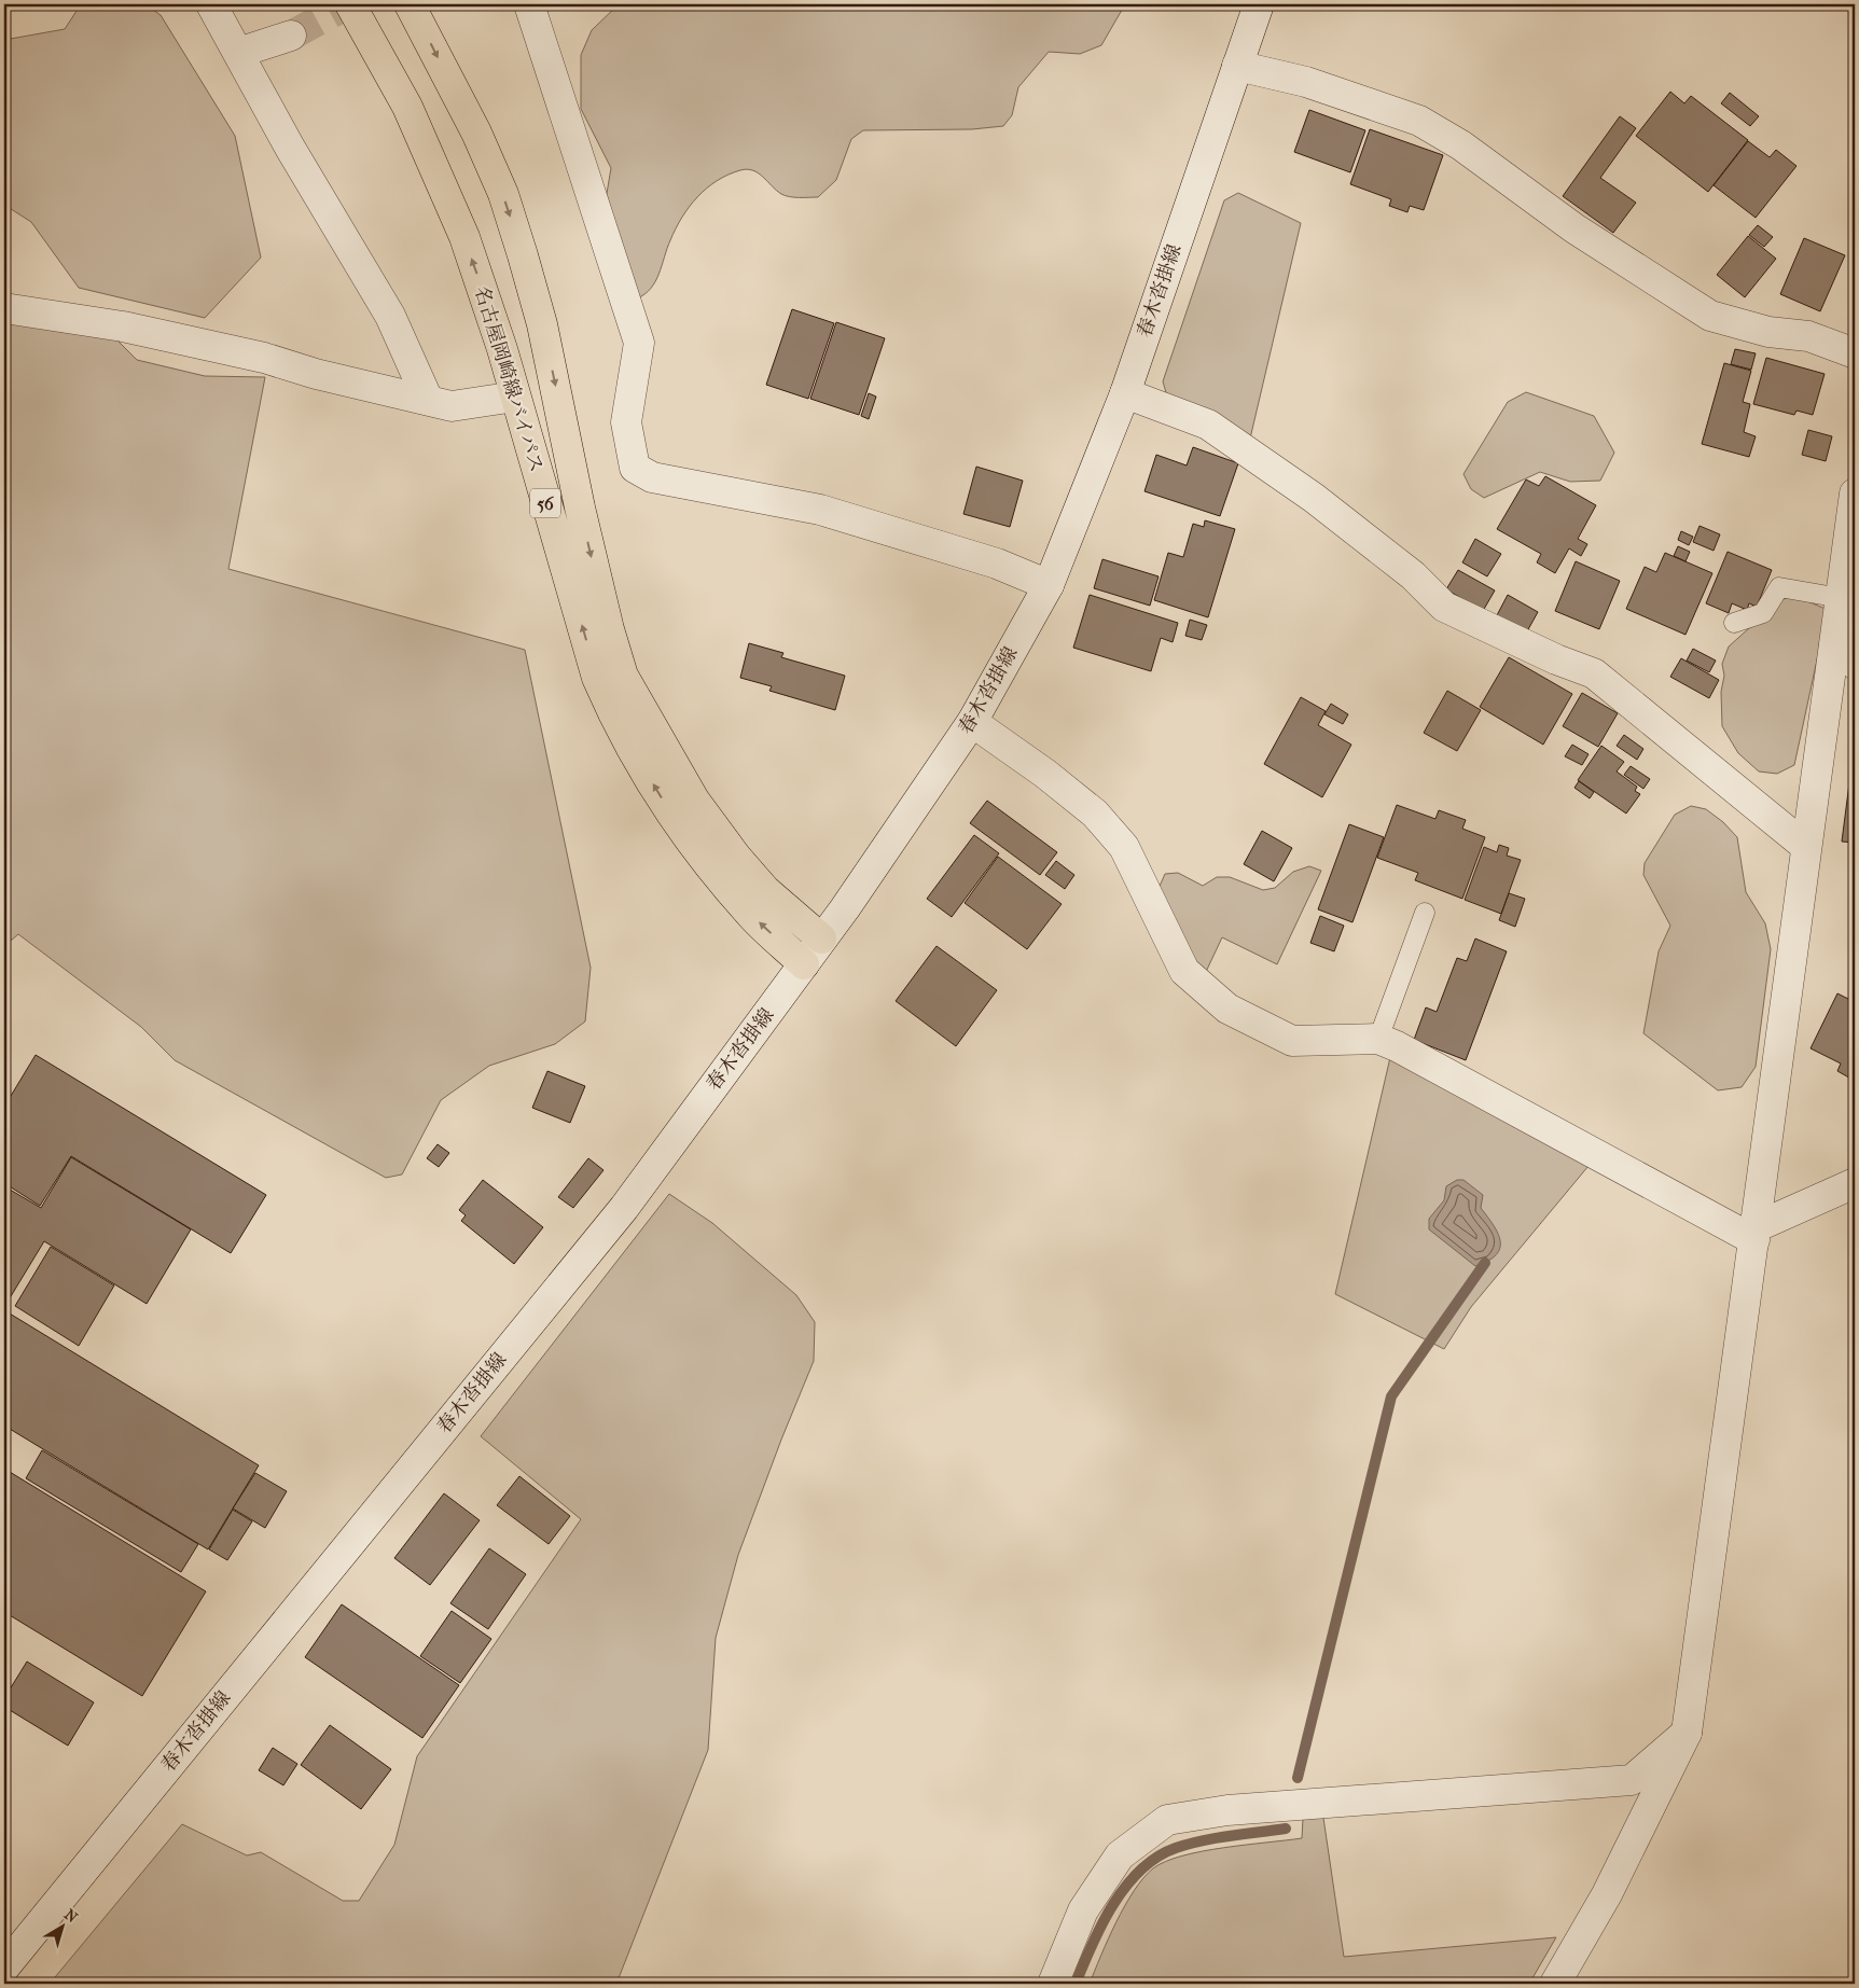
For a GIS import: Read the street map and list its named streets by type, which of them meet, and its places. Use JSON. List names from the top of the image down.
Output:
{
  "streets": {
    "main road": ["名古屋岡崎線バイパス", "56"],
    "street": ["春木沓掛線"]
  },
  "crossings": [
    ["春木沓掛線", "名古屋岡崎線バイパス"]
  ],
  "north": "top right"
}
